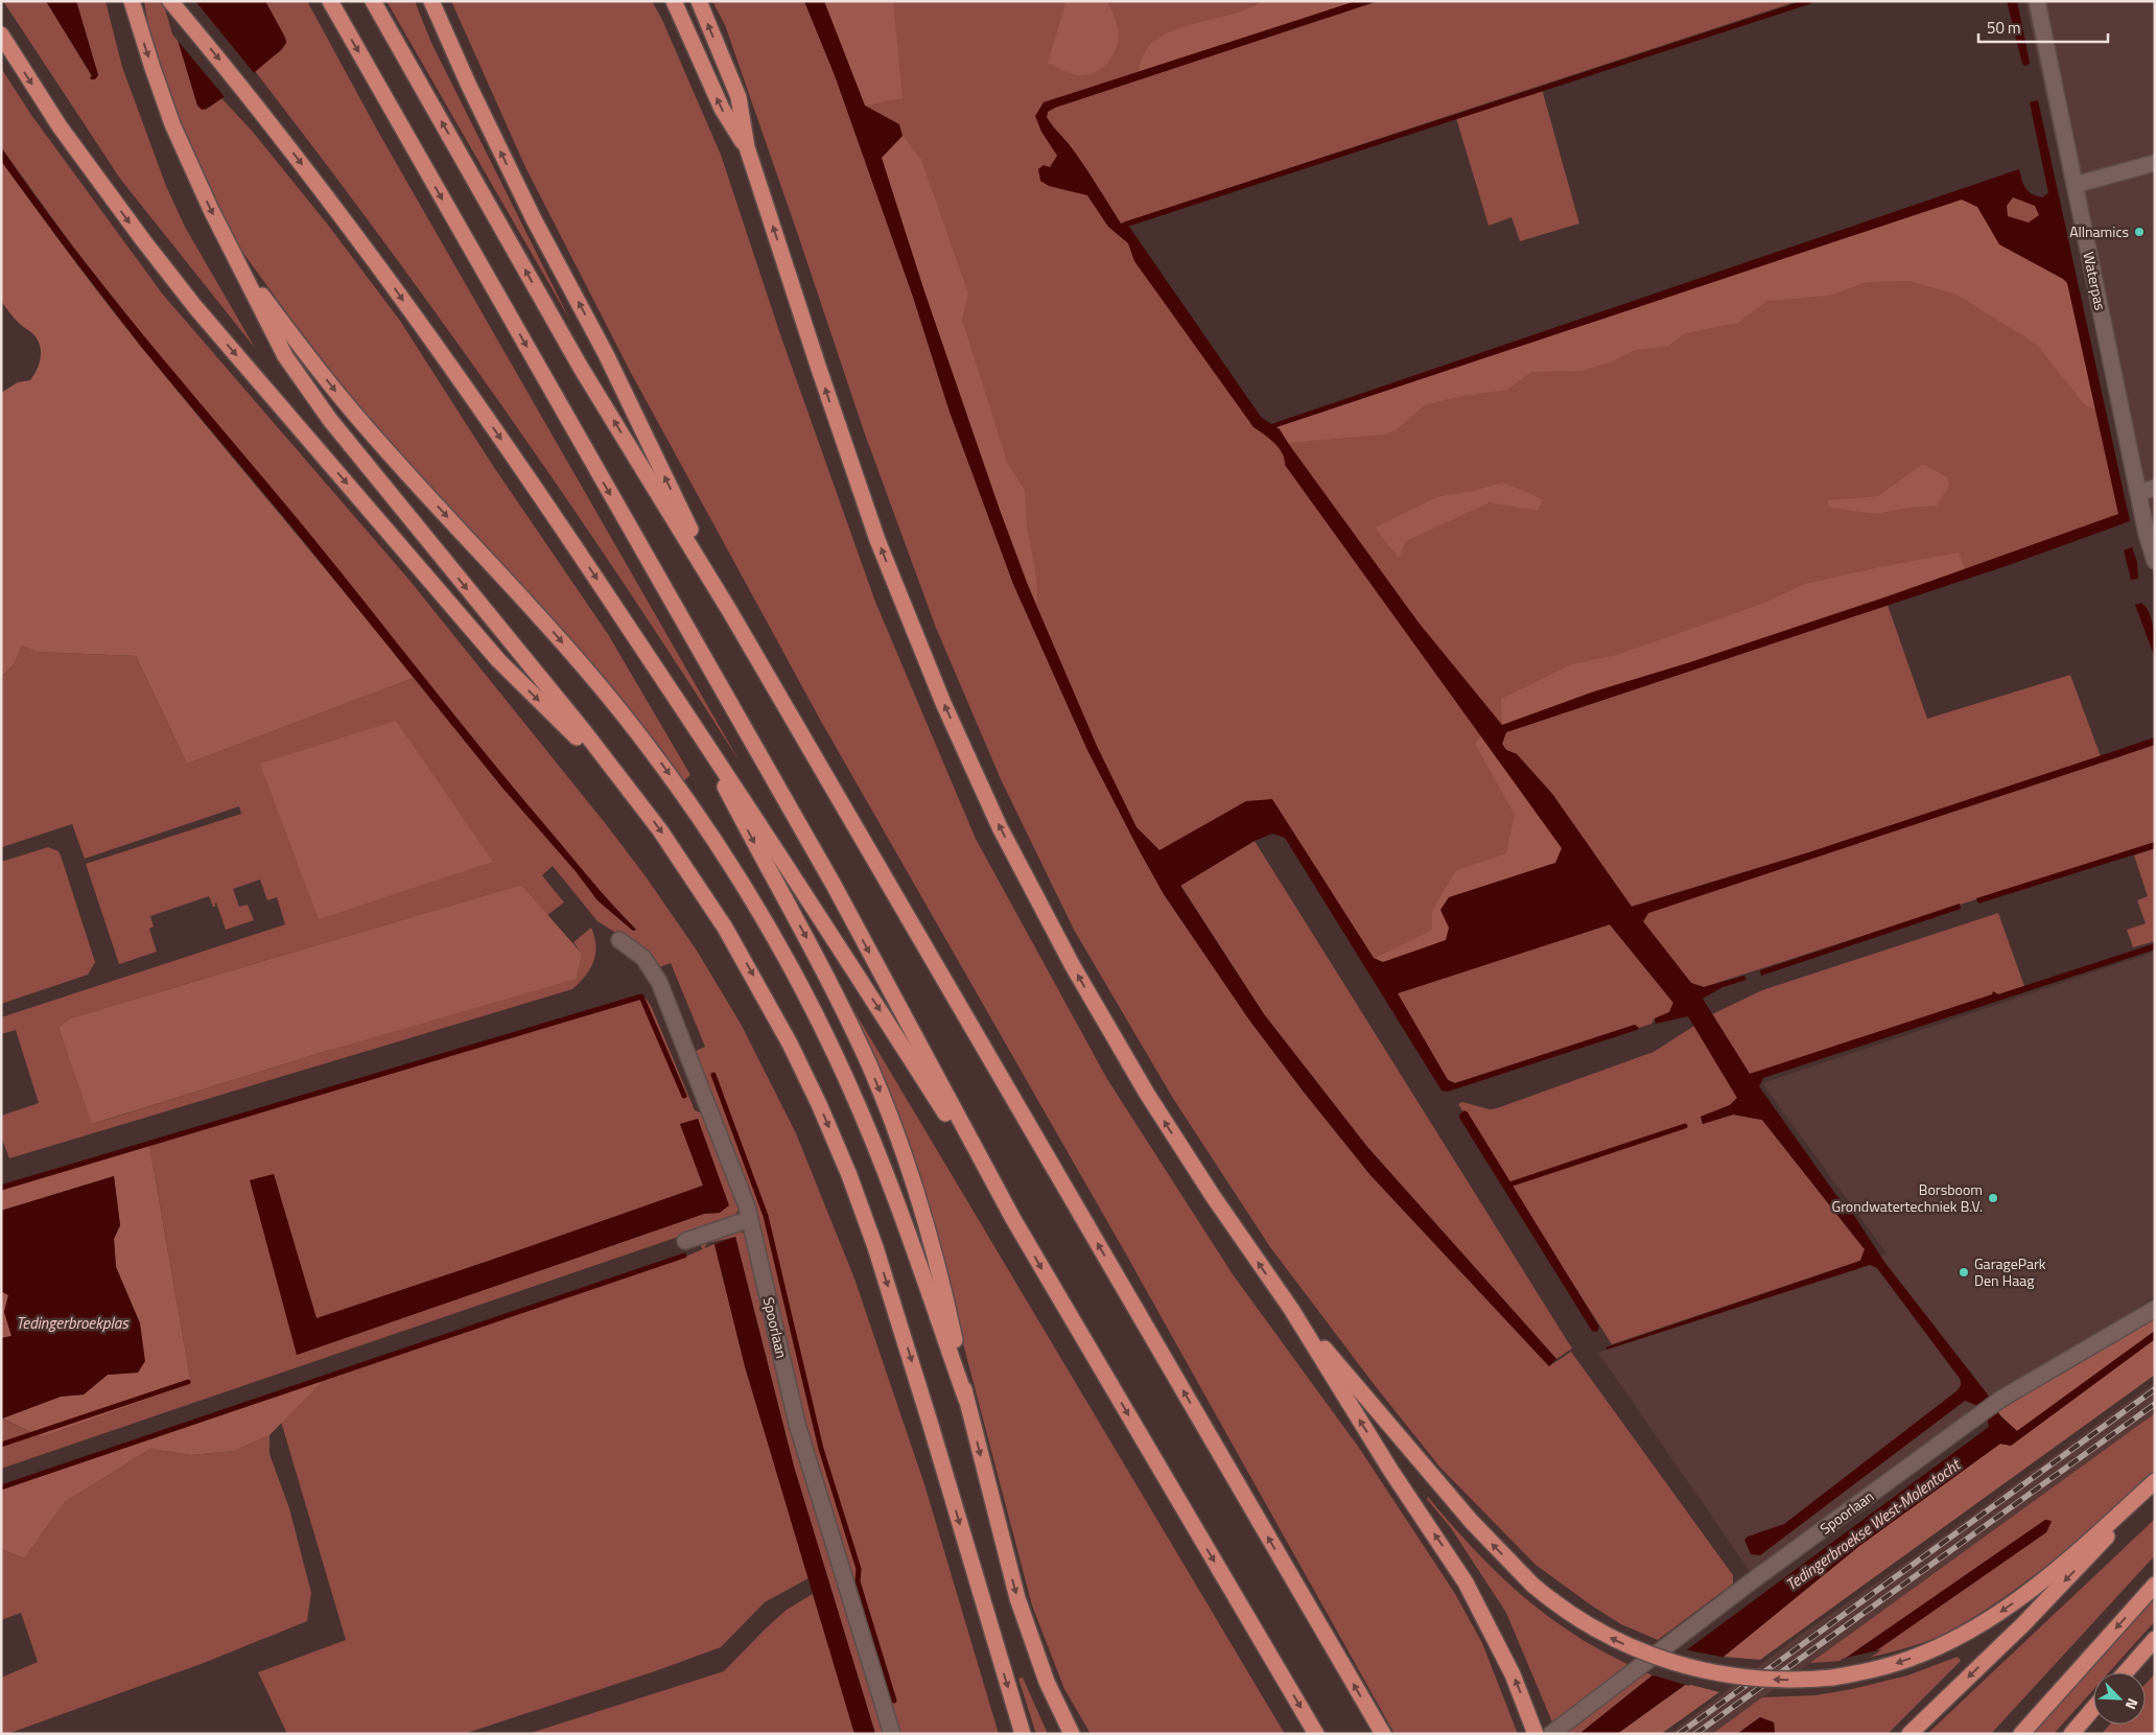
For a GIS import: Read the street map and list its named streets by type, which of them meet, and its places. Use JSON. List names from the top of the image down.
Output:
{
  "streets": {
    "street": ["Waterpas", "Spoorlaan"]
  },
  "water": ["Tedingerbroekplas", "Tedingerbroekse West-Molentocht"],
  "places": ["Allnamics", "Borsboom Grondwatertechniek B.V.", "GaragePark Den Haag"],
  "scale_bar": "50 m",
  "north": "bottom right"
}
